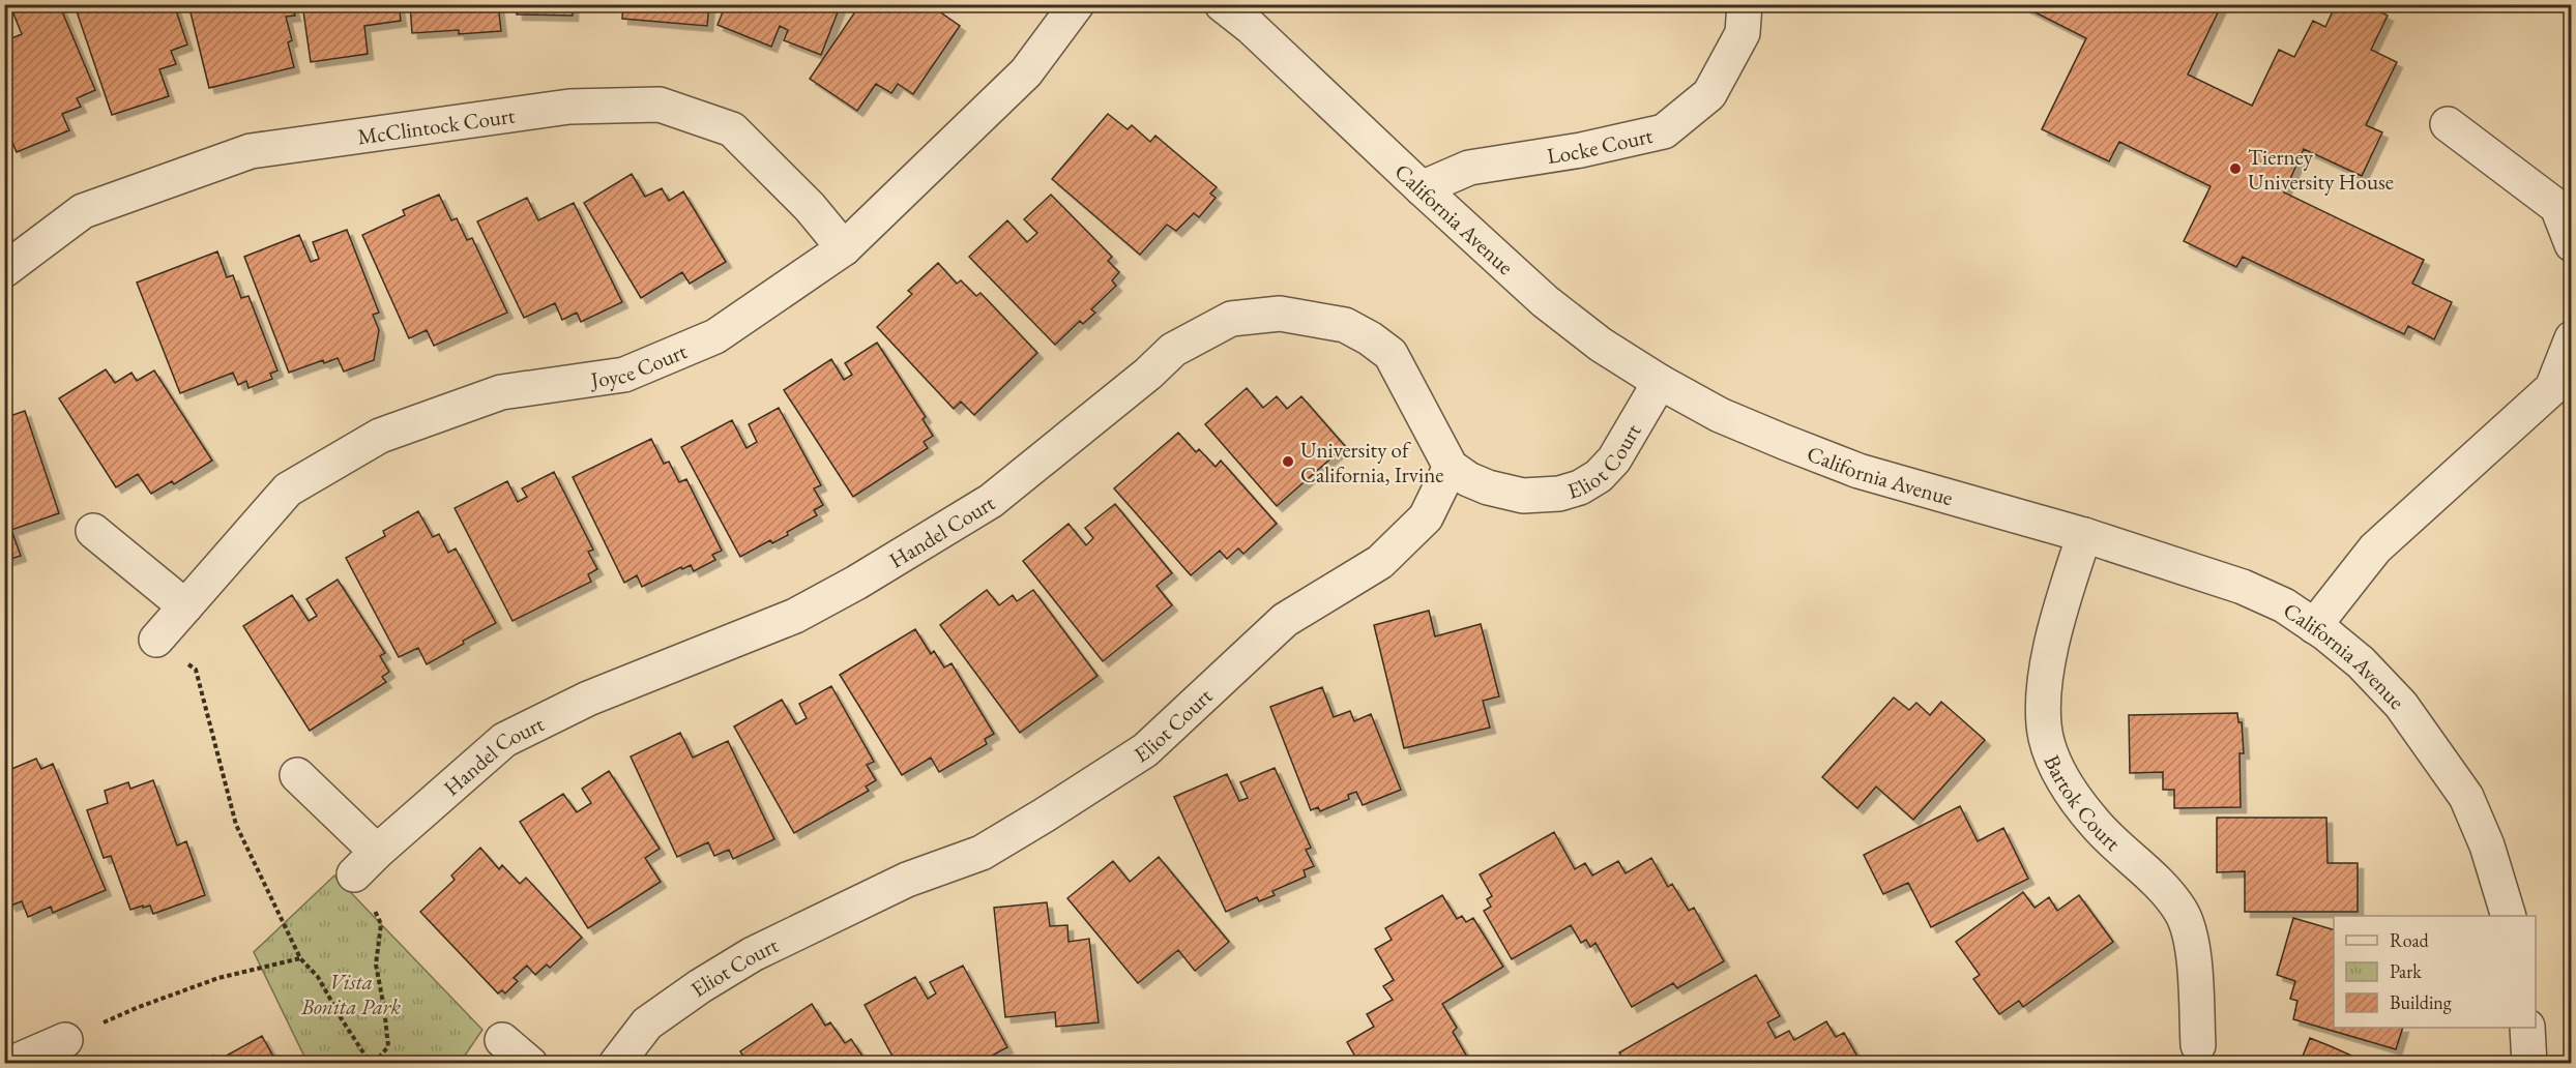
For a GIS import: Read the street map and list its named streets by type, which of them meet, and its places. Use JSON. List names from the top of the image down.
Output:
{
  "streets": {
    "street": [
      "McClintock Court",
      "Locke Court",
      "California Avenue",
      "Joyce Court",
      "Eliot Court",
      "Handel Court",
      "Bartok Court"
    ]
  },
  "crossings": [
    ["McClintock Court", "Joyce Court"],
    ["Locke Court", "California Avenue"],
    ["California Avenue", "Eliot Court"],
    ["California Avenue", "Bartok Court"],
    ["Eliot Court", "Handel Court"]
  ],
  "parks": ["Vista Bonita Park"],
  "places": ["Tierney University House", "University of California, Irvine"],
  "legend": ["Road", "Park", "Building"]
}
